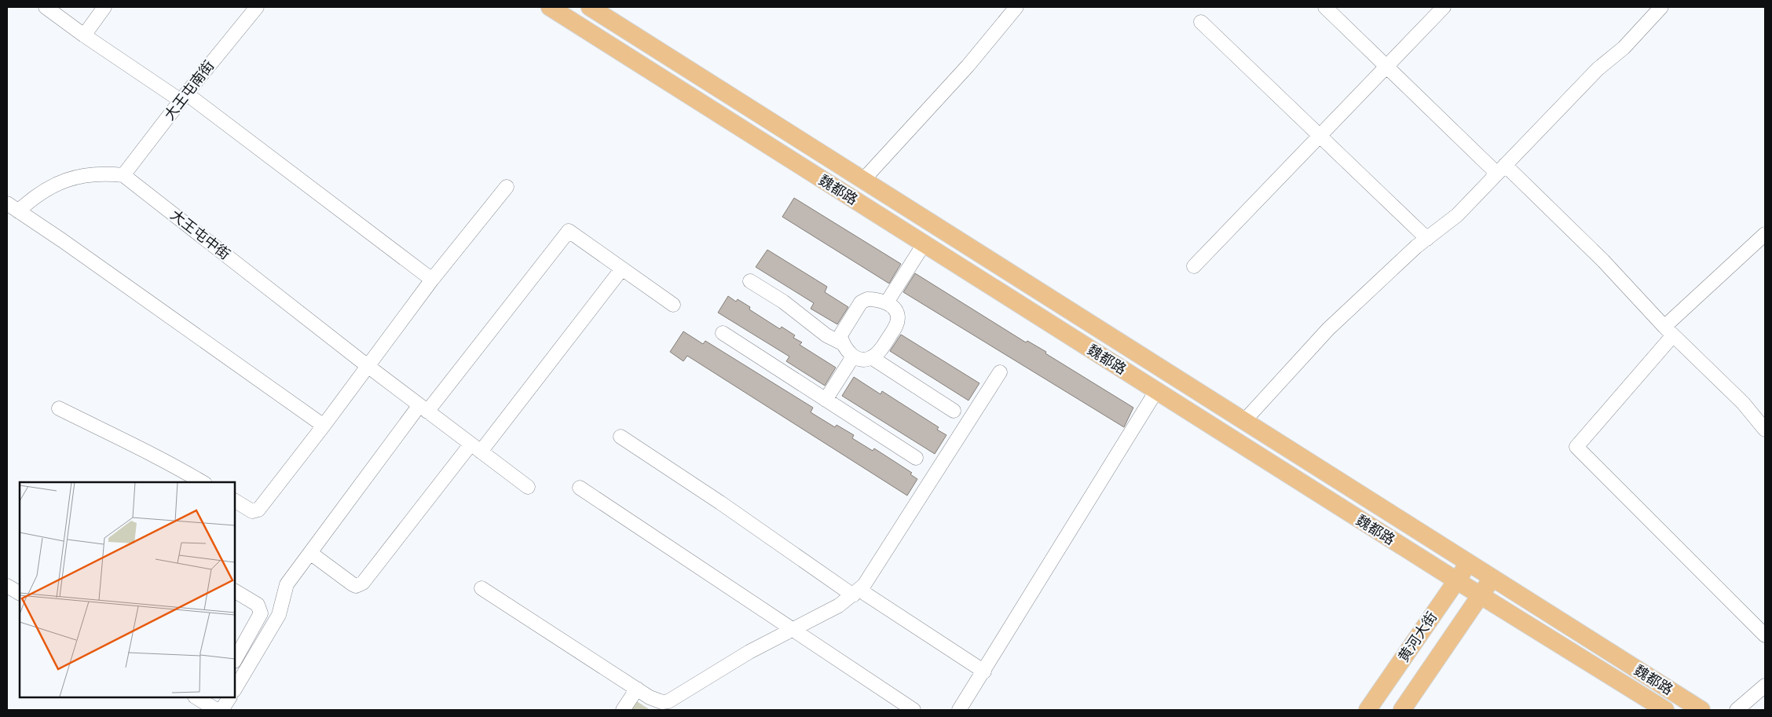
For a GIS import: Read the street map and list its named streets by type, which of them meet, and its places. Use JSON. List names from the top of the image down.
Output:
{
  "streets": {
    "main road": ["魏都路", "黄河大街"],
    "street": ["大王屯南街", "大王屯中街"]
  },
  "crossings": [
    ["大王屯南街", "大王屯中街"],
    ["魏都路", "黄河大街"]
  ]
}
